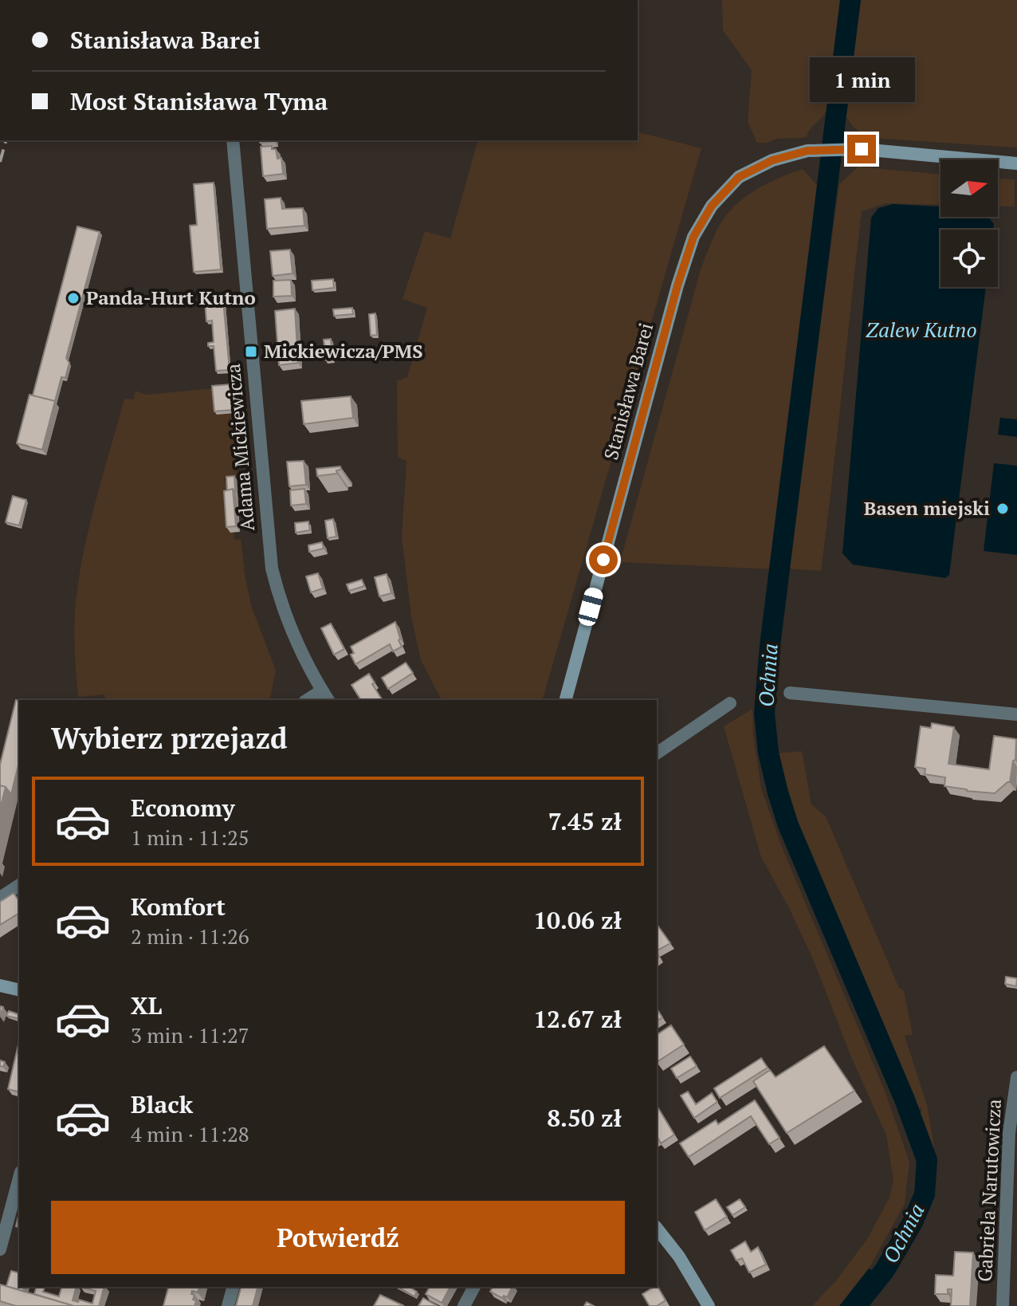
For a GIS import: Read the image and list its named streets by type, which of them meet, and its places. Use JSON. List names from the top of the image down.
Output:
{
  "streets": {
    "street": ["Stanisława Barei", "Adama Mickiewicza", "Gabriela Narutowicza"]
  },
  "water": ["Zalew Kutno", "Ochnia"],
  "places": {
    "other": ["Panda-Hurt Kutno", "Basen miejski"],
    "transit": ["Mickiewicza/PMS"]
  },
  "north": "right",
  "page": {
    "banner": ["Stanisława Barei", "Most Stanisława Tyma"],
    "bubble": "1 min",
    "heading": "Wybierz przejazd",
    "list": [
      {
        "name": "Economy",
        "note": "1 min · 11:25",
        "value": "7.45 zł"
      },
      {
        "name": "Komfort",
        "note": "2 min · 11:26",
        "value": "10.06 zł"
      },
      {
        "name": "XL",
        "note": "3 min · 11:27",
        "value": "12.67 zł"
      },
      {
        "name": "Black",
        "note": "4 min · 11:28",
        "value": "8.50 zł"
      }
    ],
    "buttons": "Potwierdź"
  }
}
